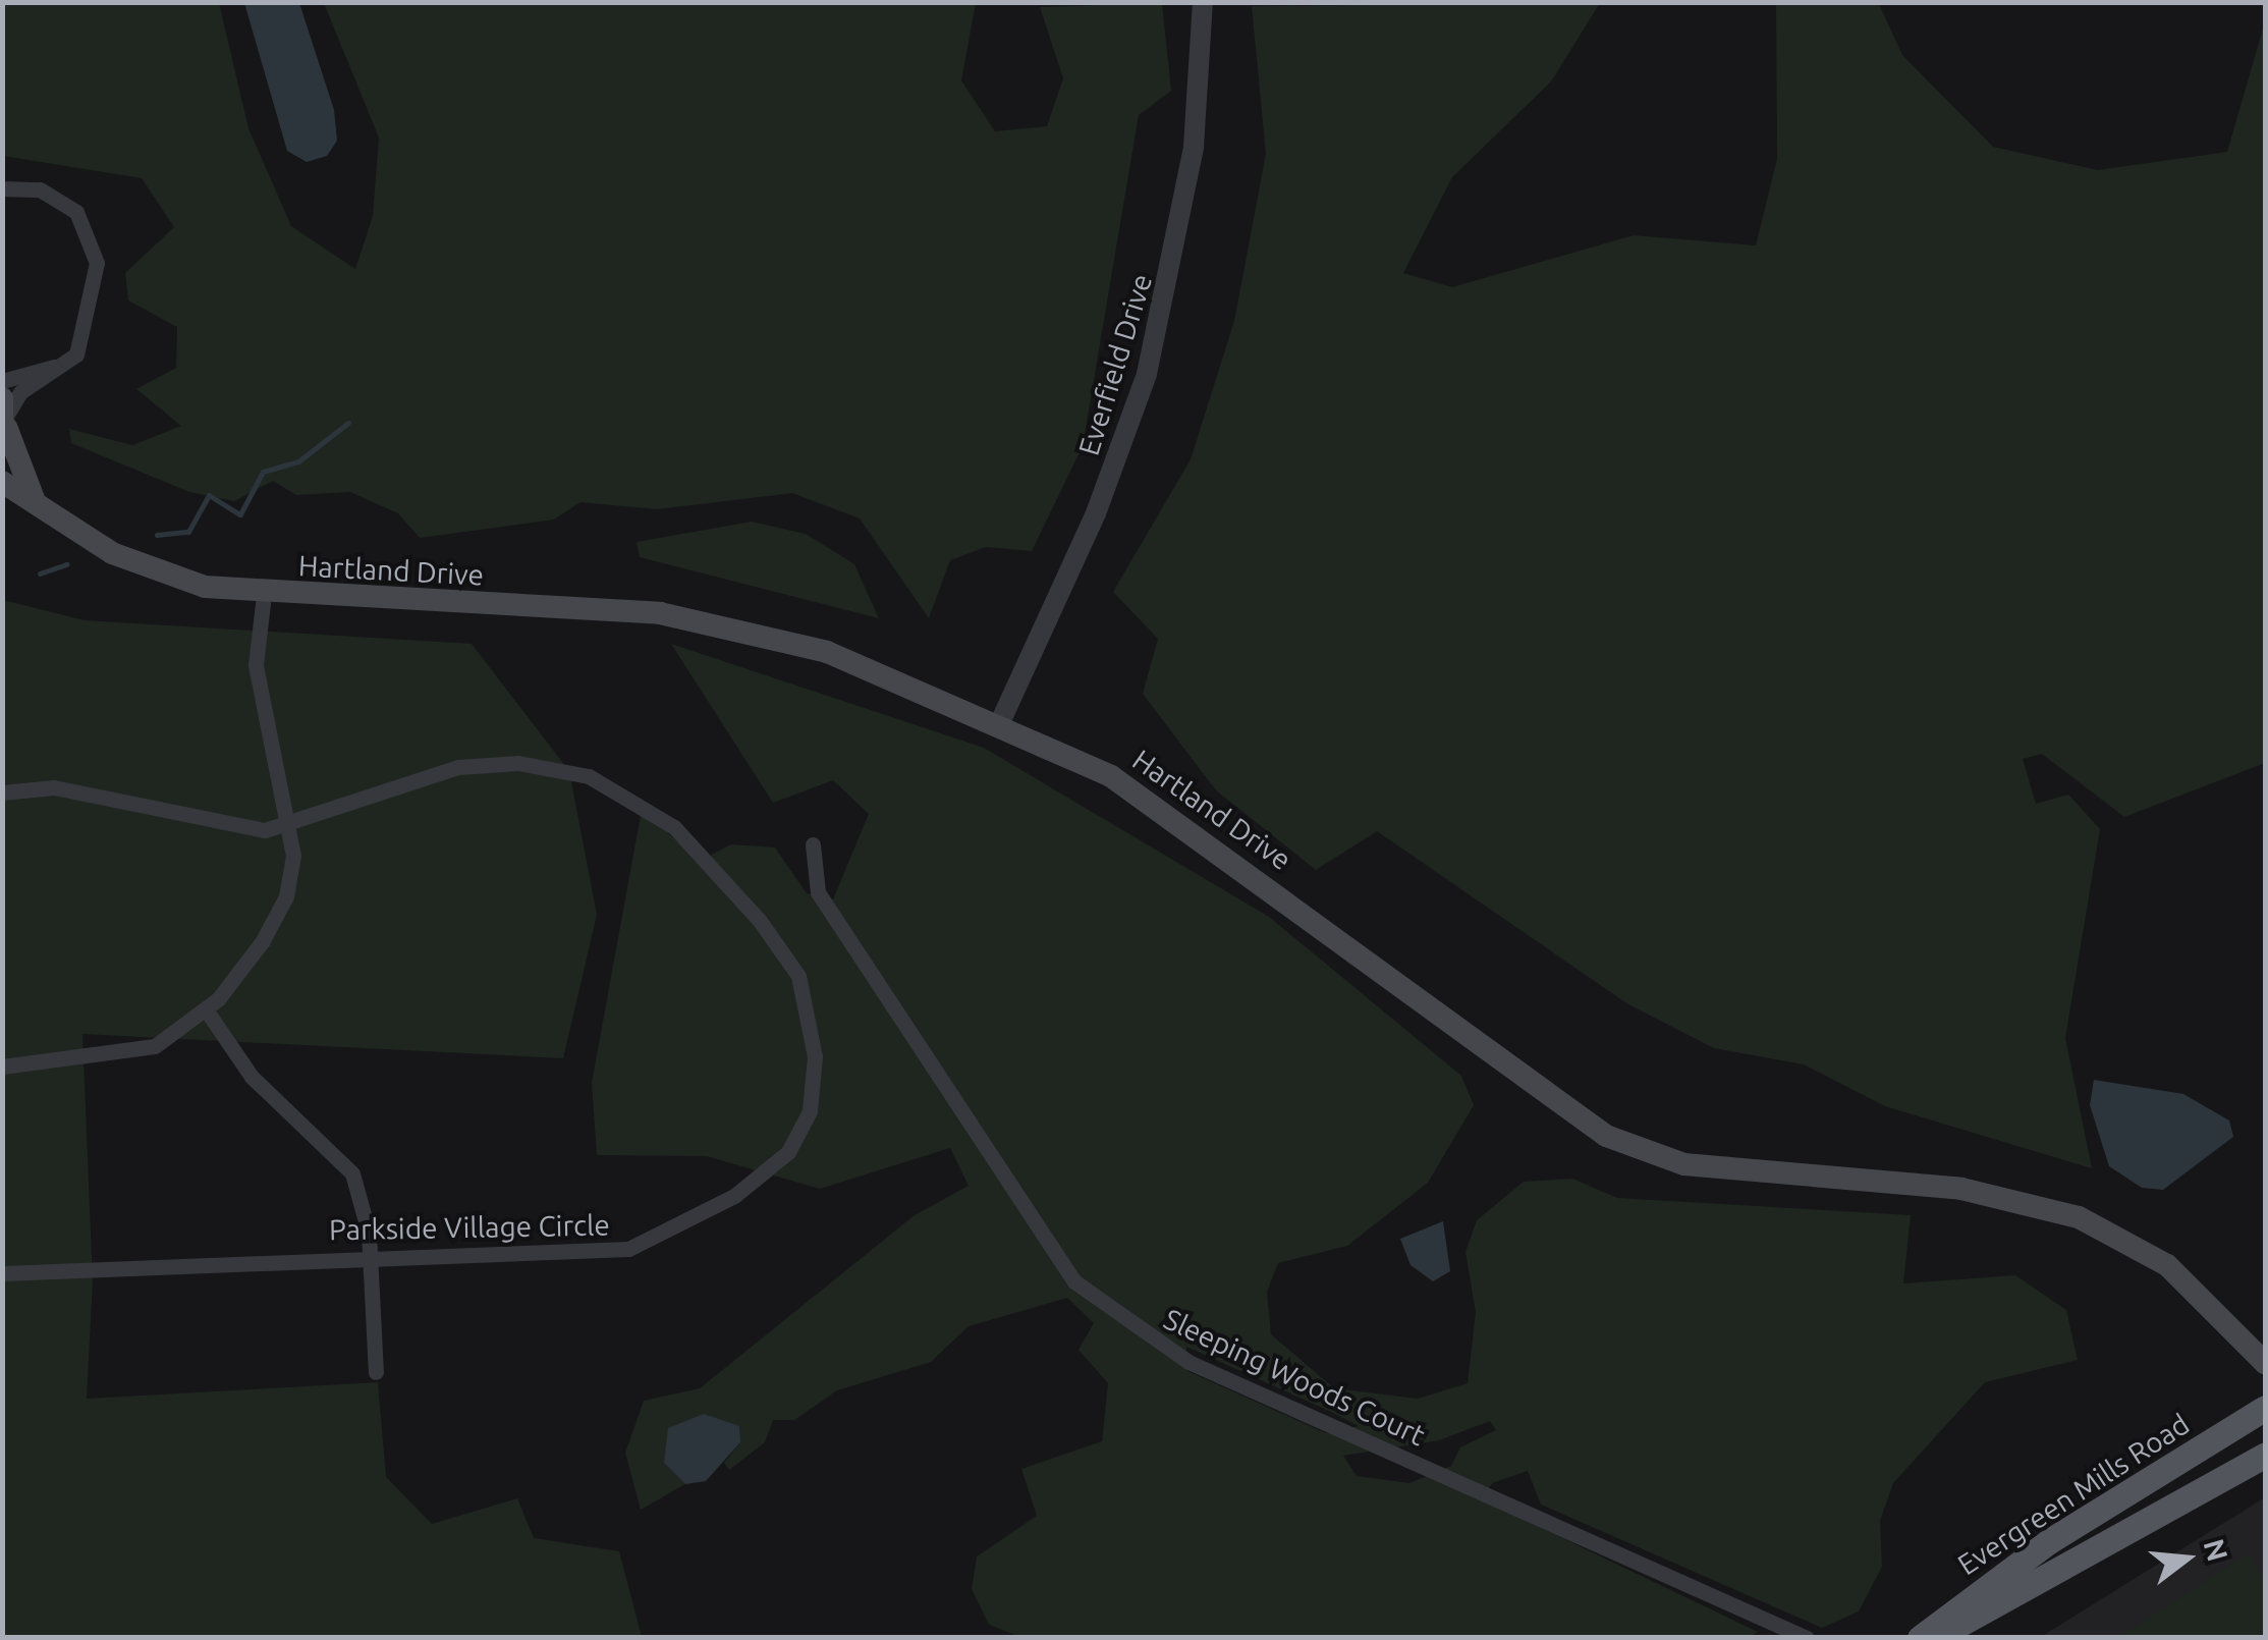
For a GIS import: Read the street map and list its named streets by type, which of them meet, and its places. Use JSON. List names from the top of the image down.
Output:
{
  "streets": {
    "main road": ["Hartland Drive", "Evergreen Mills Road"],
    "street": ["Everfield Drive", "Parkside Village Circle", "Sleeping Woods Court"]
  },
  "crossings": [
    ["Everfield Drive", "Hartland Drive"]
  ],
  "north": "right"
}
